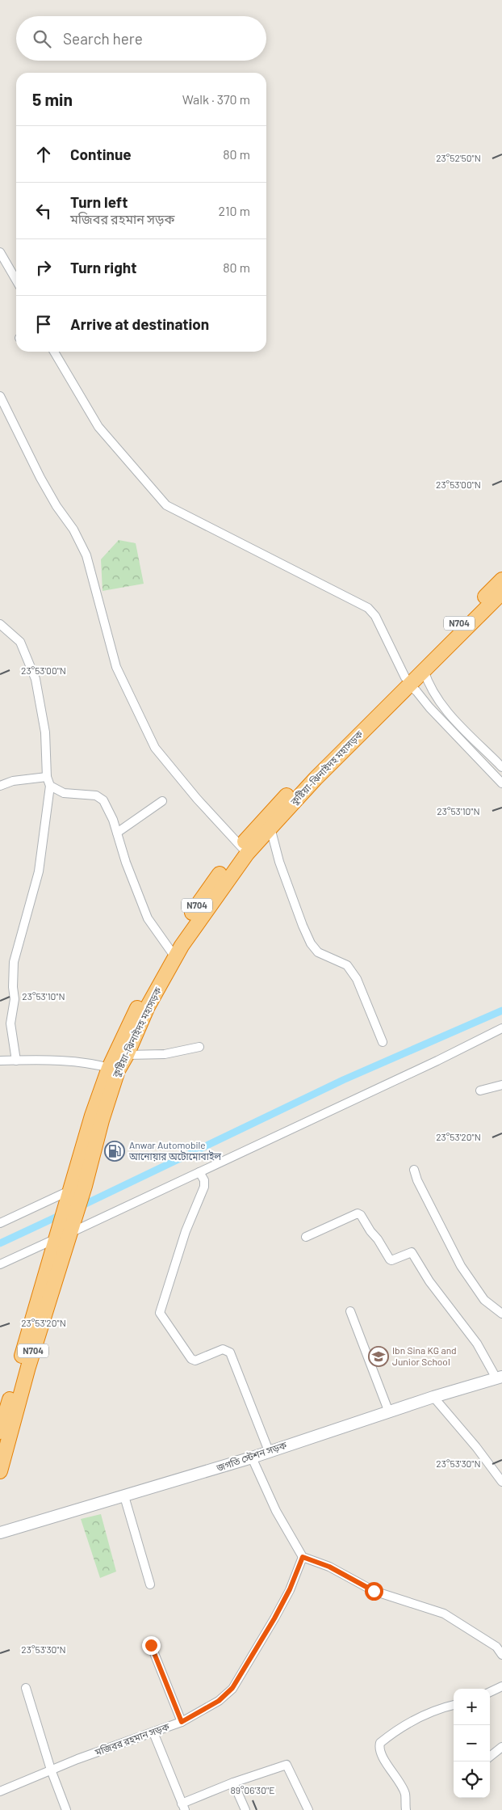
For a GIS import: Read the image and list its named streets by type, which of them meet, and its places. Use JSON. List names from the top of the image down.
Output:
{
  "streets": {
    "highway": ["N704", "কুষ্টিয়া-ঝিনাইদহ মহাসড়ক"],
    "street": ["জগতি স্টেশন সড়ক", "মজিবর রহমান সড়ক"]
  },
  "crossings": [
    ["N704", "কুষ্টিয়া-ঝিনাইদহ মহাসড়ক"]
  ],
  "places": {
    "fuel station": ["Anwar Automobile আনোয়ার অটোমোবাইল"],
    "school or university": ["Ibn Sina KG and Junior School"]
  },
  "page": {
    "search": "Search here",
    "heading": ["5 min", "Walk · 370 m"],
    "list": [
      ["Continue", "80 m"],
      ["Turn left", "মজিবর রহমান সড়ক", "210 m"],
      ["Turn right", "80 m"],
      "Arrive at destination"
    ],
    "map_buttons": ["+", "−"]
  },
  "coordinates": [
    "23°52'50\"N",
    "23°53'00\"N",
    "23°53'10\"N",
    "23°53'20\"N",
    "23°53'30\"N",
    "89°06'30\"E"
  ]
}
